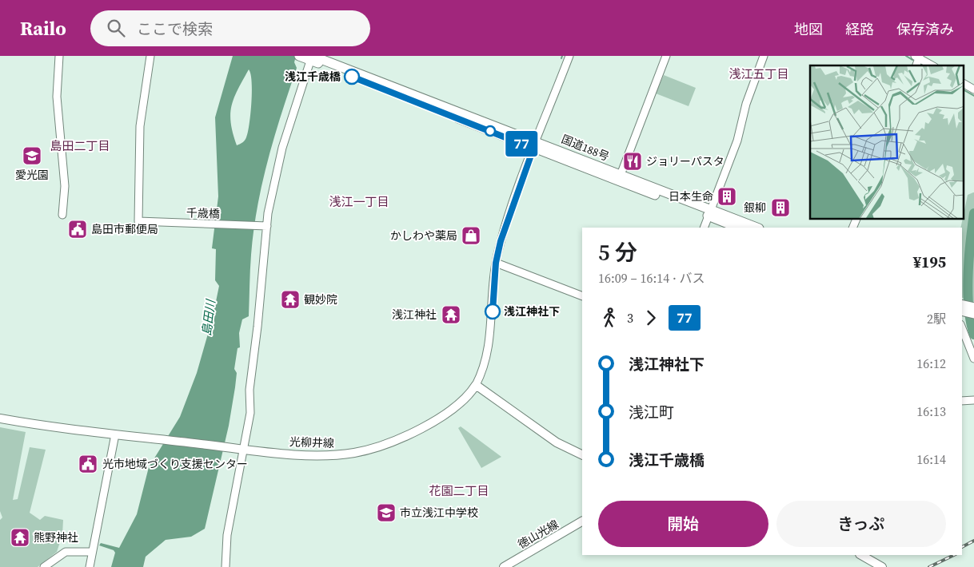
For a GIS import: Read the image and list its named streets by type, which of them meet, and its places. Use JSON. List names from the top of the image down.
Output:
{
  "streets": {
    "highway": ["国道188号"],
    "main road": ["光柳井線", "徳山光線"],
    "street": ["千歳橋"]
  },
  "districts": [
    "浅江五丁目",
    "島田二丁目",
    "浅江一丁目",
    "花園二丁目"
  ],
  "water": ["島田川"],
  "places": {
    "other": ["浅江千歳橋", "浅江神社下"],
    "school or university": ["愛光園", "市立浅江中学校"],
    "restaurant": ["ジョリーパスタ"],
    "building": ["日本生命", "銀柳"],
    "public building": ["島田市郵便局", "光市地域づくり支援センター"],
    "shop": ["かしわや薬局"],
    "temple": ["観妙院", "浅江神社", "熊野神社"]
  },
  "lines": ["bus line 77"],
  "page": {
    "header": "Railo",
    "search": "ここで検索",
    "nav": ["地図", "経路", "保存済み"],
    "on_map": "77",
    "heading": ["5 分", "16:09 – 16:14 · バス", "¥195"],
    "legs": ["3", "77", "2駅"],
    "list": [
      {
        "name": "浅江神社下",
        "value": "16:12"
      },
      {
        "name": "浅江町",
        "value": "16:13"
      },
      {
        "name": "浅江千歳橋",
        "value": "16:14"
      }
    ],
    "buttons": ["開始", "きっぷ"]
  }
}
